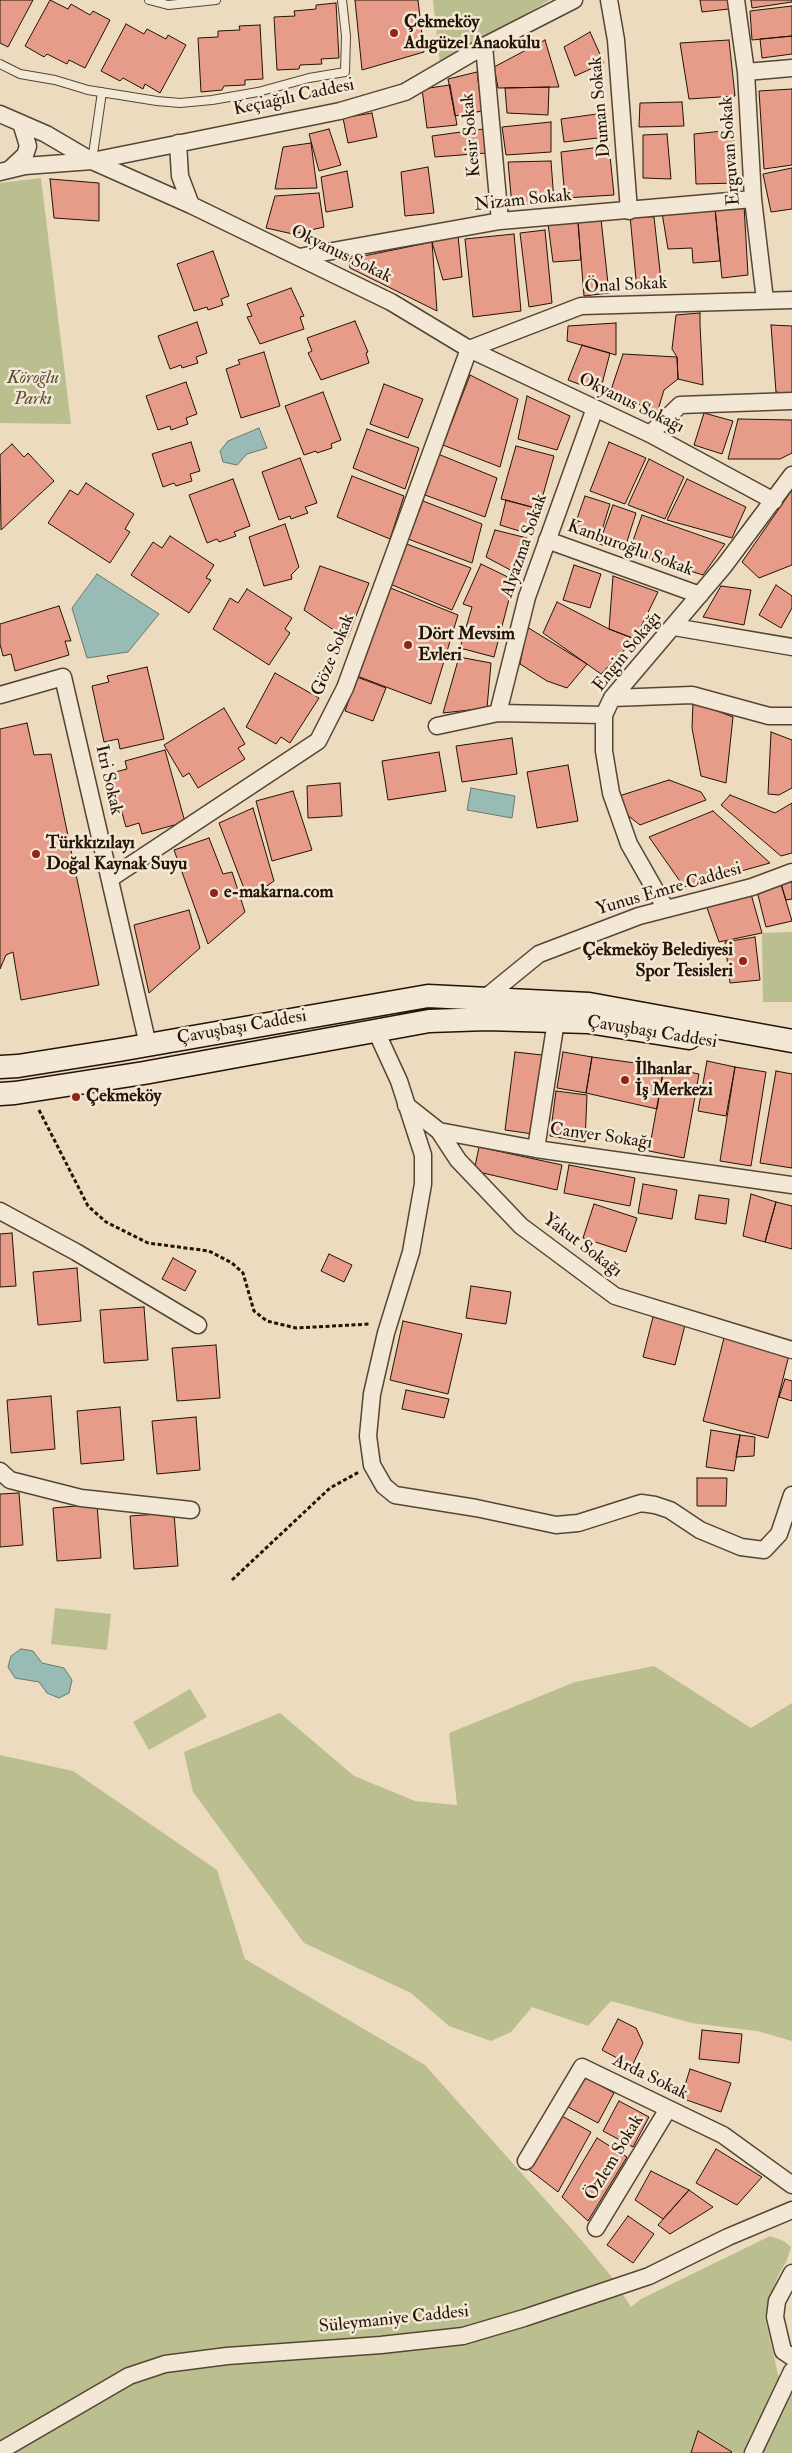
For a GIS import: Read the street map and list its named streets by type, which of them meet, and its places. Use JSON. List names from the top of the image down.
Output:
{
  "streets": {
    "main road": ["Çavuşbaşı Caddesi"],
    "street": [
      "Keçiağılı Caddesi",
      "Duman Sokak",
      "Kesir Sokak",
      "Erguvan Sokak",
      "Nizam Sokak",
      "Okyanus Sokak",
      "Önal Sokak",
      "Okyanus Sokağı",
      "Alyazma Sokak",
      "Kanburoğlu Sokak",
      "Engin Sokağı",
      "Göze Sokak",
      "Itri Sokak",
      "Yunus Emre Caddesi",
      "Canver Sokağı",
      "Yakut Sokağı",
      "Arda Sokak",
      "Özlem Sokak",
      "Süleymaniye Caddesi"
    ]
  },
  "crossings": [
    ["Keçiağılı Caddesi", "Kesir Sokak"],
    ["Duman Sokak", "Nizam Sokak"],
    ["Kesir Sokak", "Nizam Sokak"],
    ["Erguvan Sokak", "Nizam Sokak"],
    ["Erguvan Sokak", "Önal Sokak"],
    ["Nizam Sokak", "Okyanus Sokak"],
    ["Okyanus Sokak", "Önal Sokak"],
    ["Okyanus Sokak", "Okyanus Sokağı"],
    ["Okyanus Sokak", "Göze Sokak"],
    ["Önal Sokak", "Okyanus Sokağı"],
    ["Önal Sokak", "Göze Sokak"],
    ["Okyanus Sokağı", "Alyazma Sokak"],
    ["Okyanus Sokağı", "Engin Sokağı"],
    ["Okyanus Sokağı", "Göze Sokak"],
    ["Alyazma Sokak", "Kanburoğlu Sokak"],
    ["Kanburoğlu Sokak", "Engin Sokağı"],
    ["Engin Sokağı", "Yunus Emre Caddesi"],
    ["Göze Sokak", "Itri Sokak"],
    ["Itri Sokak", "Çavuşbaşı Caddesi"],
    ["Yunus Emre Caddesi", "Çavuşbaşı Caddesi"],
    ["Canver Sokağı", "Yakut Sokağı"],
    ["Arda Sokak", "Özlem Sokak"]
  ],
  "parks": ["Köroğlu Parkı"],
  "places": [
    "Çekmeköy Adıgüzel Anaokulu",
    "Dört Mevsim Evleri",
    "Türkkızılayı Doğal Kaynak Suyu",
    "e-makarna.com",
    "Çekmeköy Belediyesi Spor Tesisleri",
    "İlhanlar İş Merkezi",
    "Çekmeköy"
  ]
}
